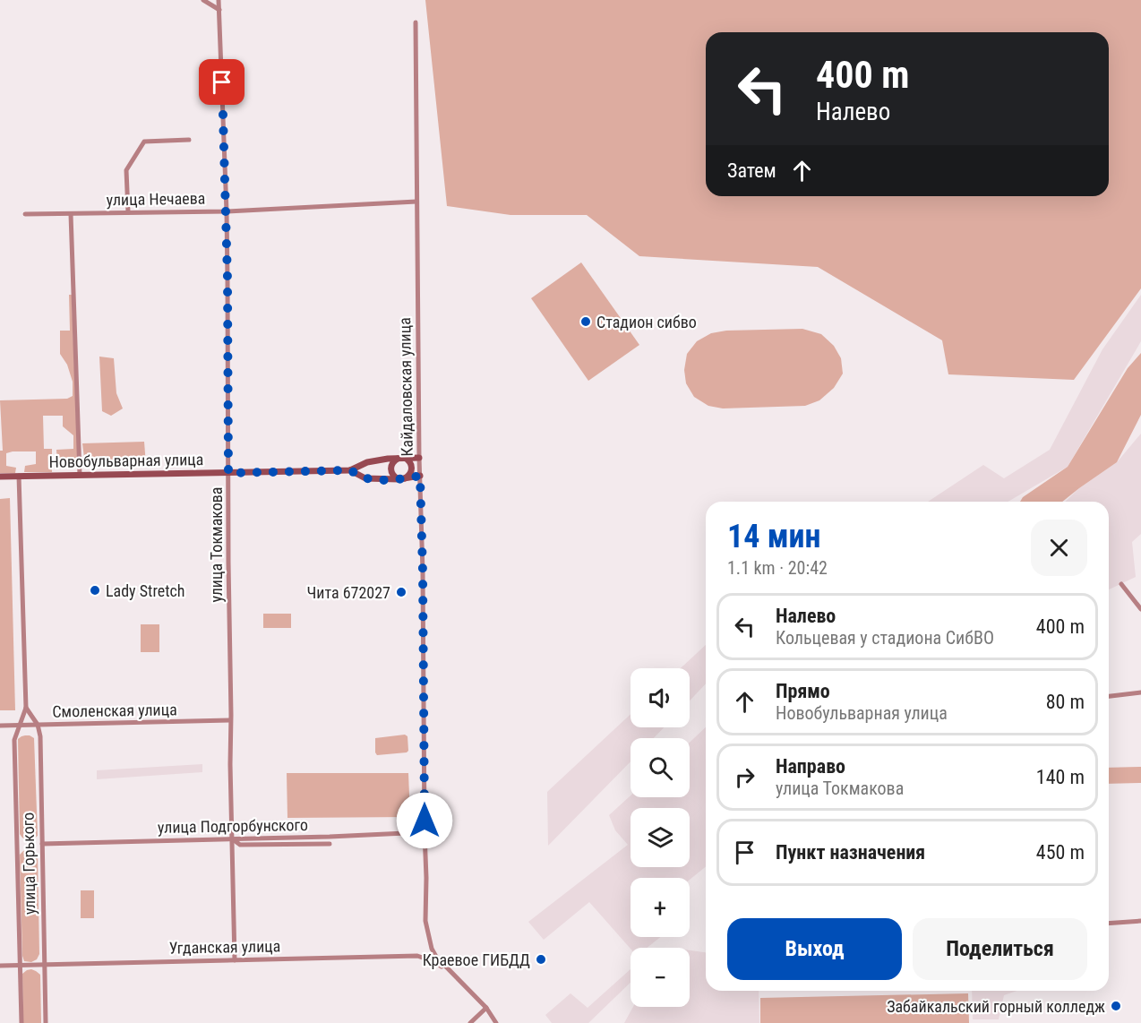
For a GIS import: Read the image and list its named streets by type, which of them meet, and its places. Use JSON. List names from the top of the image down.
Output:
{
  "streets": {
    "street": [
      "улица Нечаева",
      "Кайдаловская улица",
      "Новобульварная улица",
      "улица Токмакова",
      "Смоленская улица",
      "улица Подгорбунского",
      "улица Горького",
      "Угданская улица"
    ]
  },
  "crossings": [
    ["улица Нечаева", "Кайдаловская улица"],
    ["улица Нечаева", "улица Токмакова"],
    ["Кайдаловская улица", "улица Подгорбунского"],
    ["Кайдаловская улица", "Угданская улица"],
    ["Новобульварная улица", "улица Токмакова"],
    ["Новобульварная улица", "улица Горького"],
    ["улица Токмакова", "Смоленская улица"],
    ["улица Токмакова", "улица Подгорбунского"],
    ["улица Токмакова", "Угданская улица"],
    ["Смоленская улица", "улица Горького"],
    ["улица Подгорбунского", "улица Горького"],
    ["улица Горького", "Угданская улица"]
  ],
  "places": [
    "Стадион сибво",
    "Lady Stretch",
    "Чита 672027",
    "Краевое ГИБДД",
    "Забайкальский горный колледж"
  ],
  "page": {
    "turn": ["400 m", "Налево"],
    "then": "Затем",
    "heading": ["14 мин", "1.1 km · 20:42"],
    "list": [
      {
        "name": "Налево",
        "note": "Кольцевая у стадиона СибВО",
        "value": "400 m"
      },
      {
        "name": "Прямо",
        "note": "Новобульварная улица",
        "value": "80 m"
      },
      {
        "name": "Направо",
        "note": "улица Токмакова",
        "value": "140 m"
      },
      {
        "name": "Пункт назначения",
        "value": "450 m"
      }
    ],
    "map_buttons": ["+", "−"],
    "buttons": ["Выход", "Поделиться"]
  }
}
